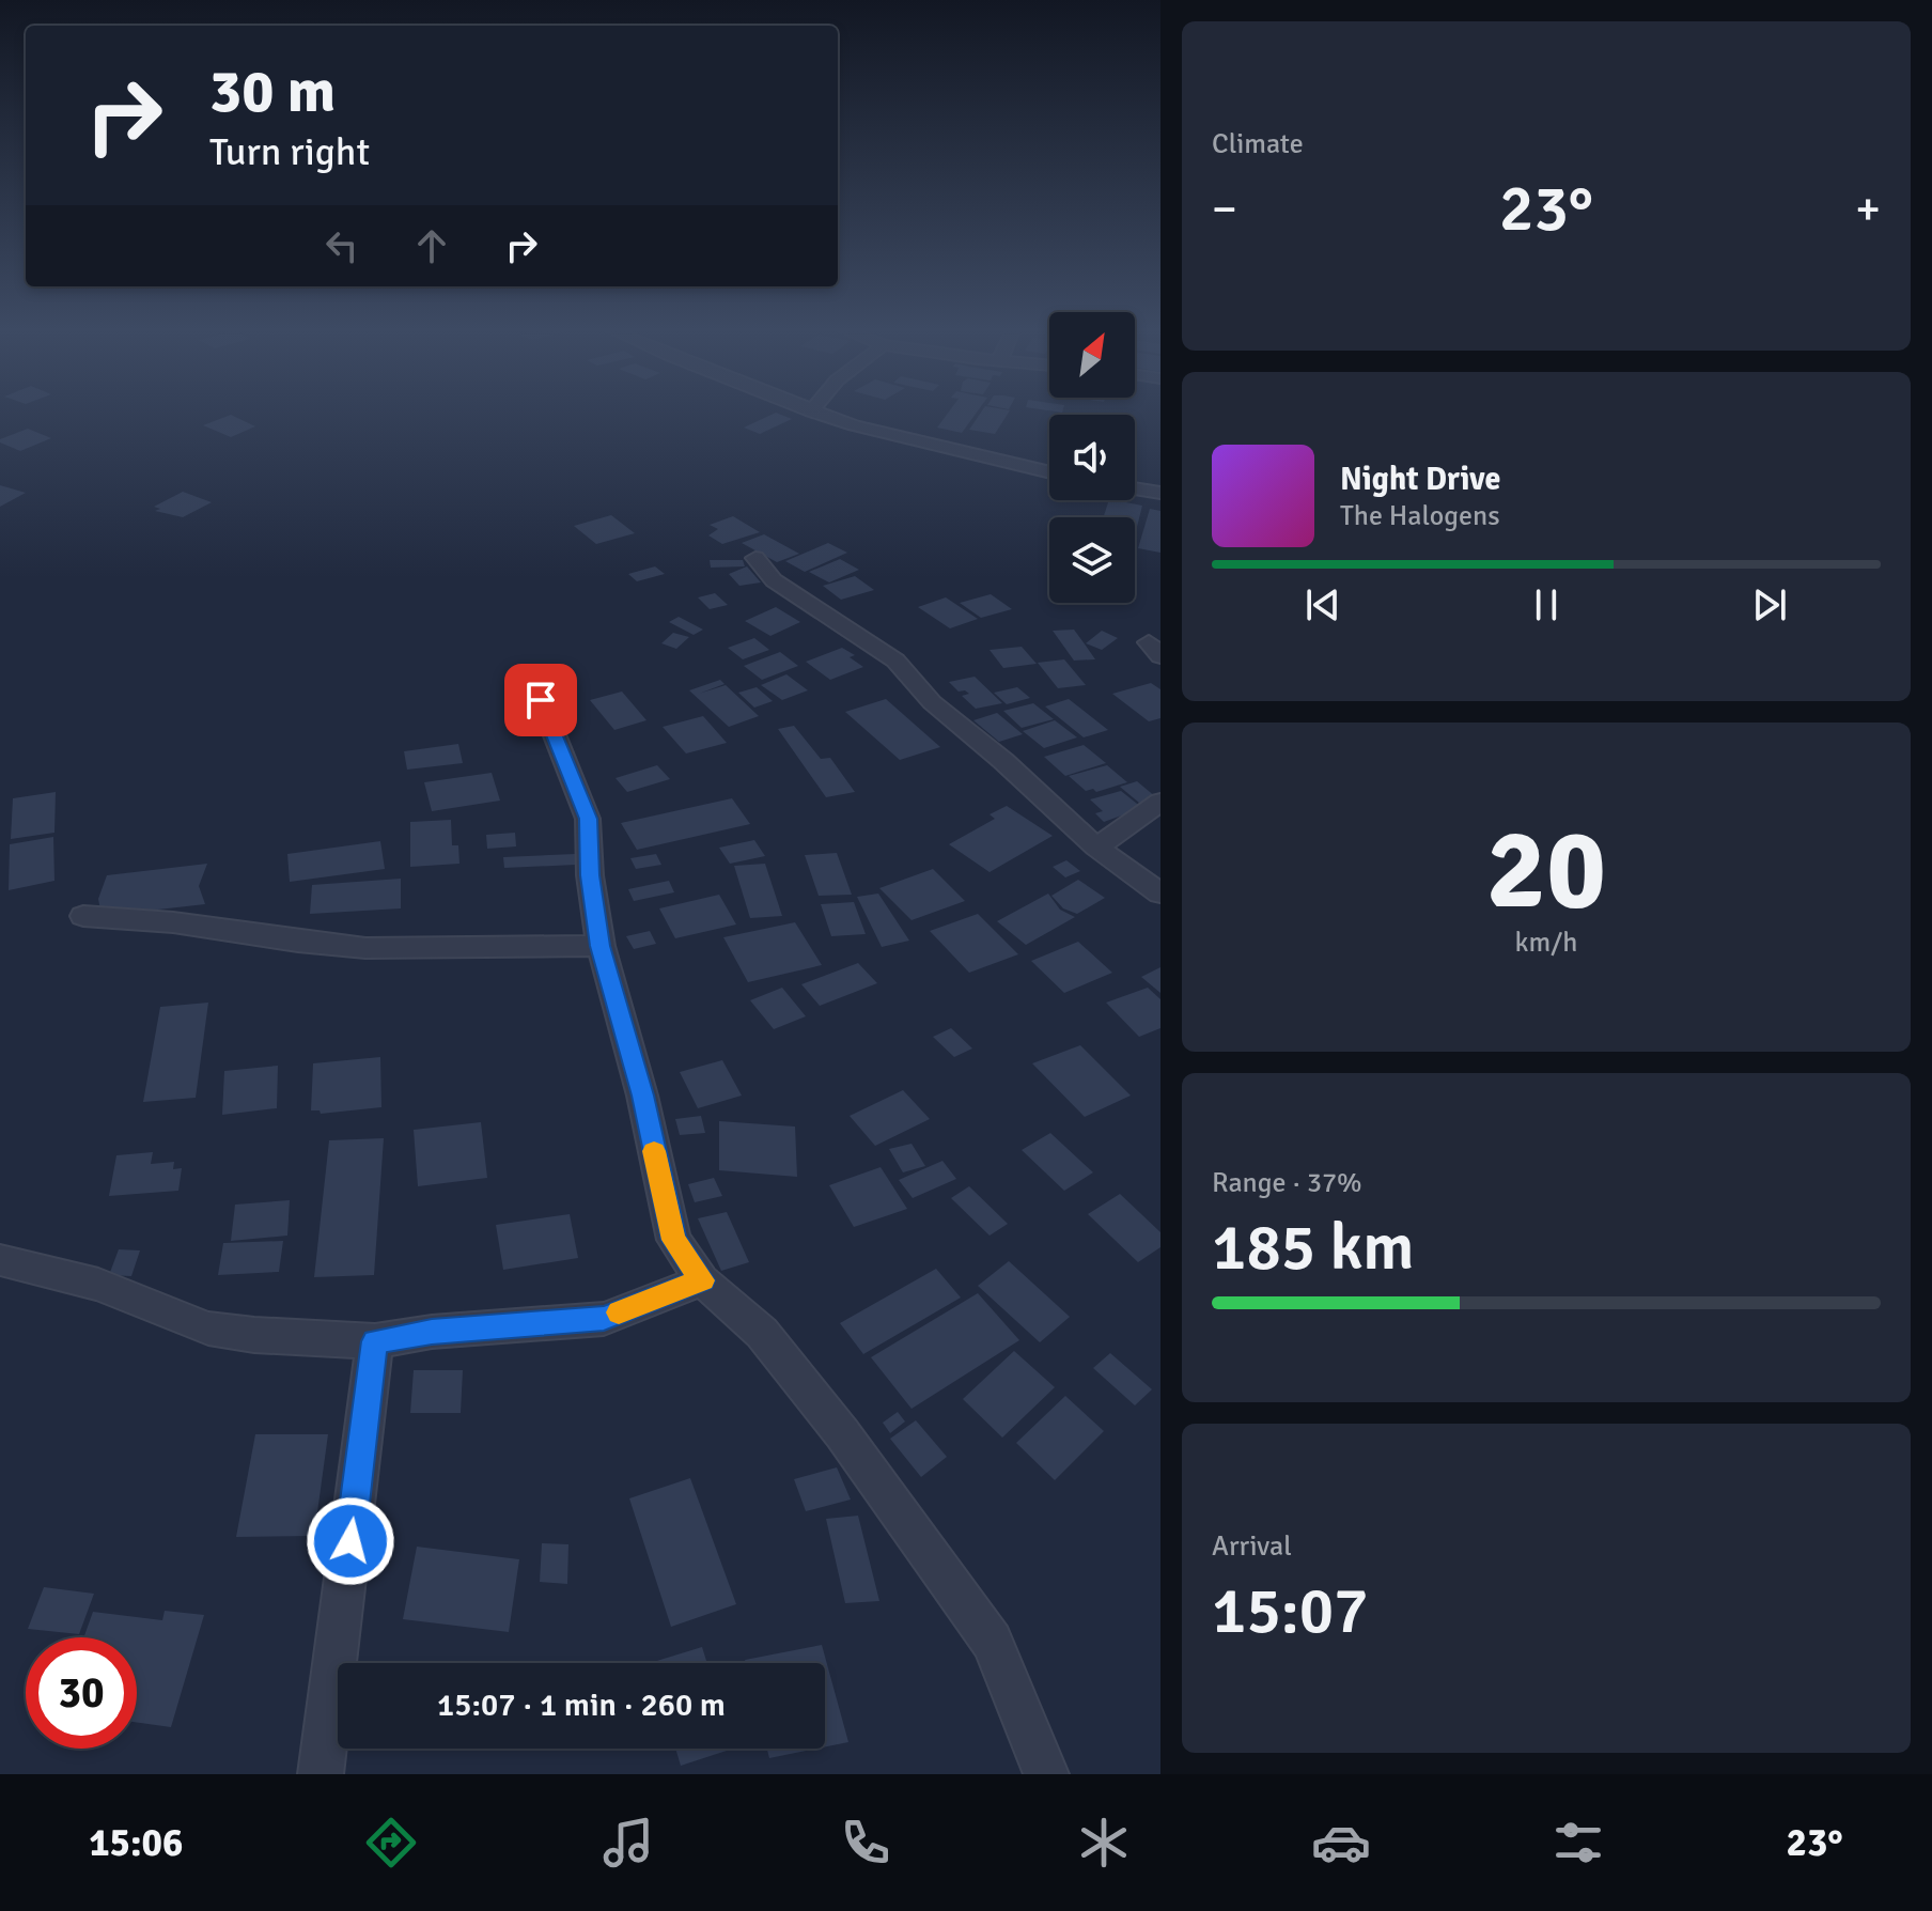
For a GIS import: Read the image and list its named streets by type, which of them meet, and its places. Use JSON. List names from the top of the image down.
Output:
{
  "north": "top right",
  "page": {
    "tile": [
      "Climate",
      ["20", "km/h"],
      ["Range · 37%", "185 km"],
      ["Arrival", "15:07"]
    ],
    "turn": ["30 m", "Turn right"],
    "heat": ["−", "23°", "+"],
    "song": ["Night Drive", "The Halogens"],
    "limit": "30",
    "trip": "15:07 · 1 min · 260 m",
    "tabs": ["15:06", "23°"]
  }
}
